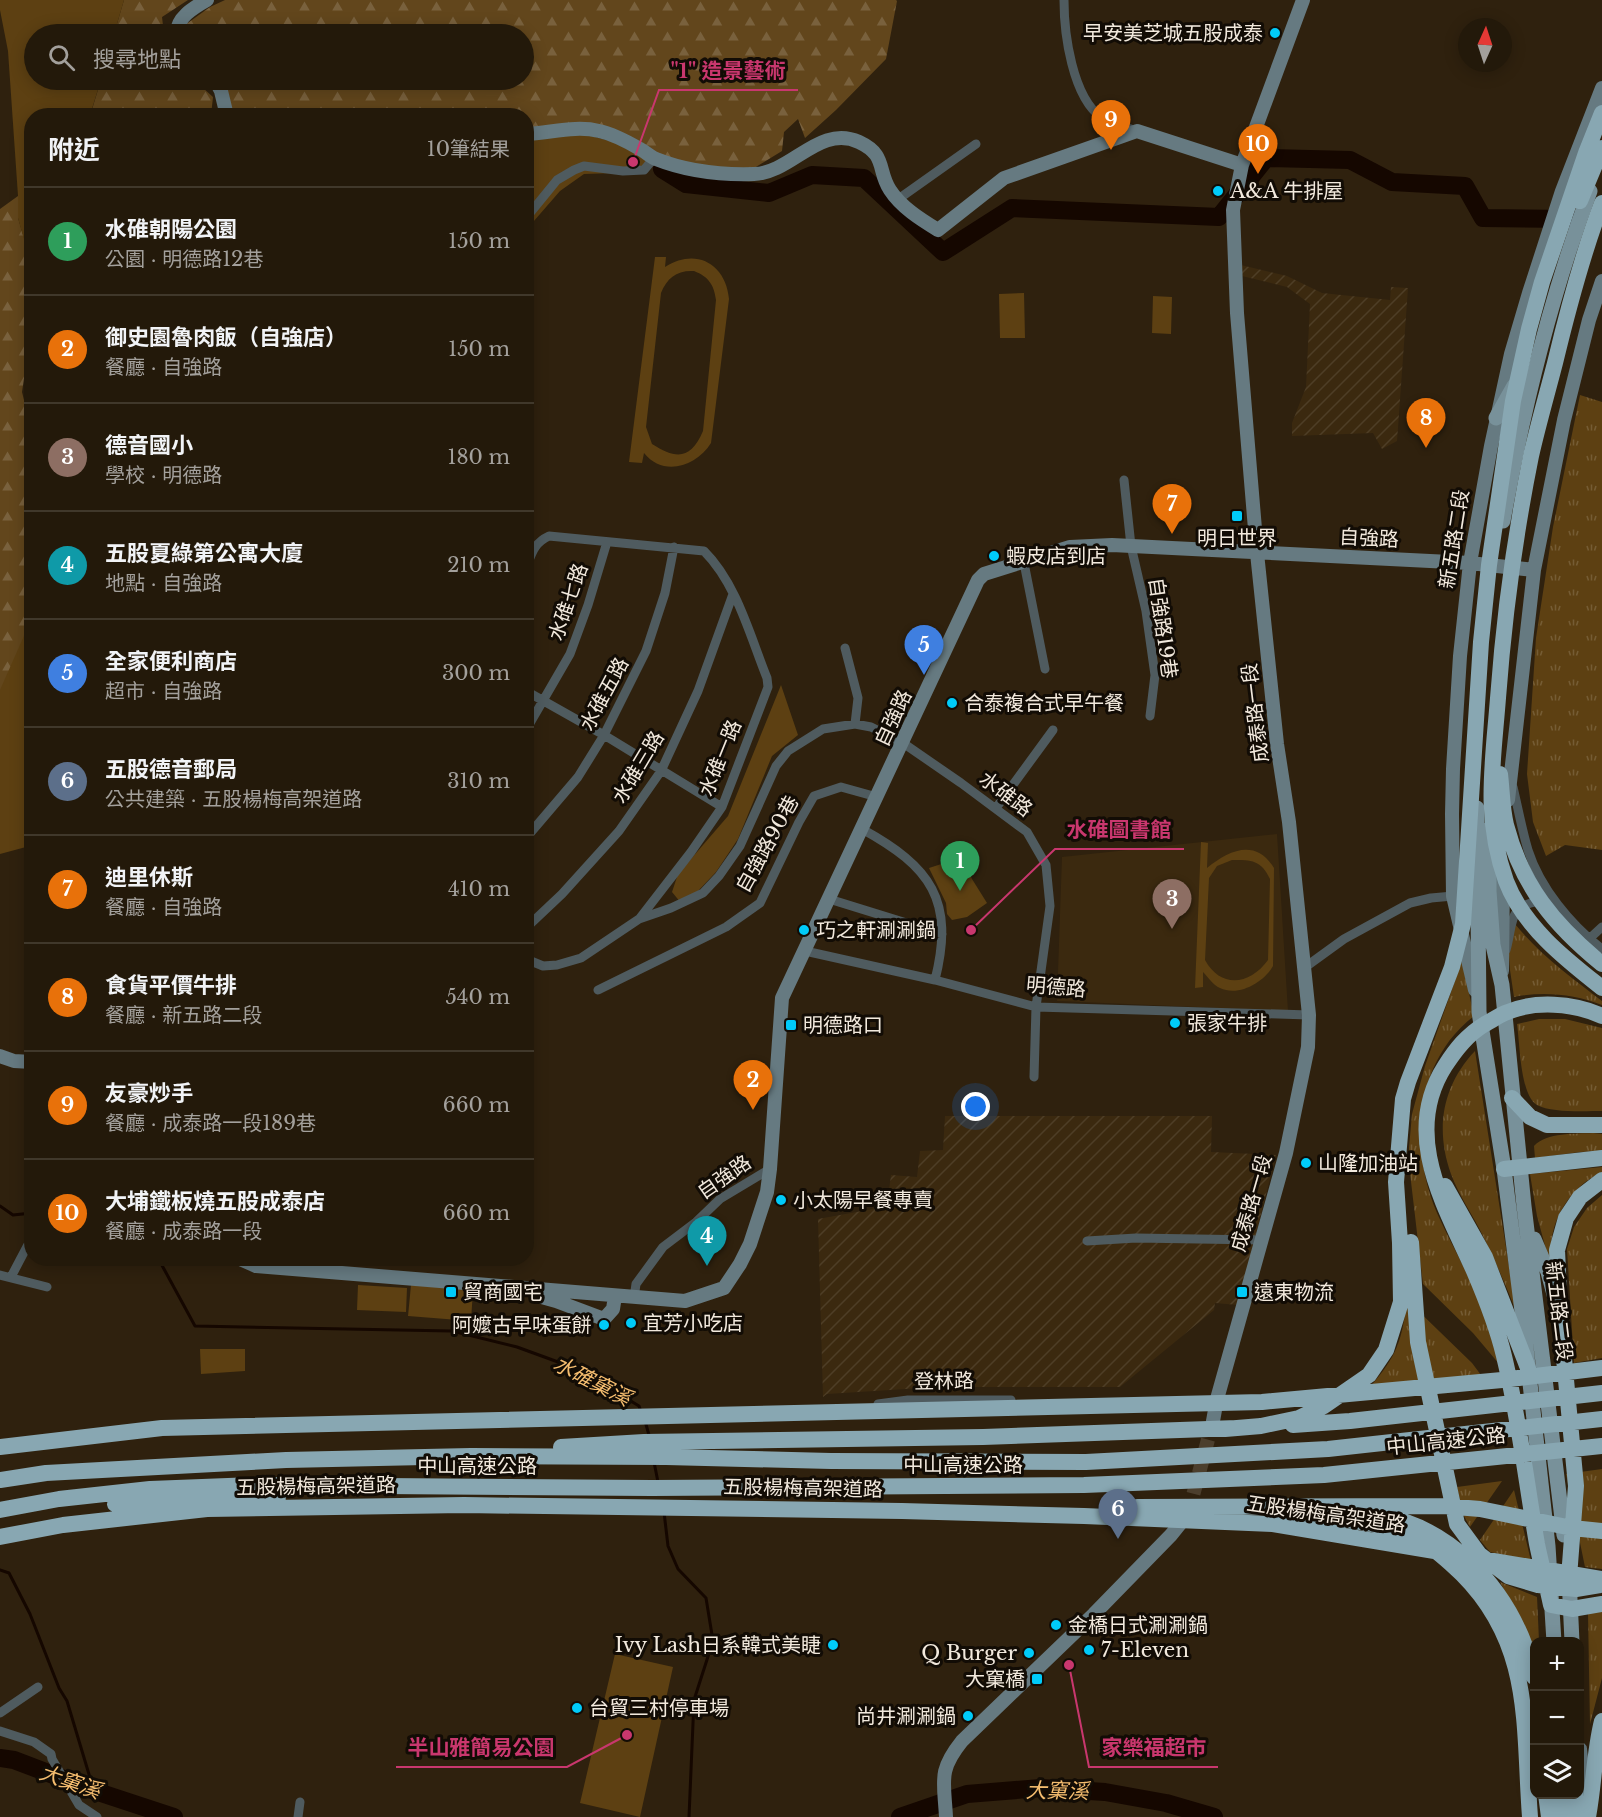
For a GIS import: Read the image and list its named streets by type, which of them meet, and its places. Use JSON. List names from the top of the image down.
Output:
{
  "streets": {
    "highway": ["中山高速公路", "五股楊梅高架道路"],
    "main road": ["自強路", "新五路二段", "成泰路一段"],
    "street": [
      "水碓七路",
      "自強路19巷",
      "水碓五路",
      "水碓一路",
      "水碓三路",
      "水碓路",
      "自強路90巷",
      "明德路",
      "登林路"
    ]
  },
  "crossings": [
    ["自強路", "新五路二段"],
    ["自強路", "自強路19巷"],
    ["自強路", "成泰路一段"],
    ["自強路", "水碓一路"],
    ["自強路", "水碓路"],
    ["自強路", "自強路90巷"],
    ["自強路", "明德路"],
    ["水碓五路", "水碓一路"],
    ["成泰路一段", "明德路"],
    ["成泰路一段", "登林路"],
    ["水碓一路", "水碓三路"],
    ["水碓一路", "水碓路"],
    ["水碓路", "明德路"]
  ],
  "water": ["水確窠溪", "大窠溪"],
  "places": {
    "other": [
      "早安美芝城五股成泰",
      "\"1\" 造景藝術",
      "A&A 牛排屋",
      "蝦皮店到店",
      "合泰複合式早午餐",
      "巧之軒涮涮鍋",
      "水碓圖書館",
      "張家牛排",
      "山隆加油站",
      "小太陽早餐專賣",
      "宜芳小吃店",
      "阿嬤古早味蛋餅",
      "金橋日式涮涮鍋",
      "Ivy Lash日系韓式美睫",
      "7-Eleven",
      "Q Burger",
      "家樂福超市",
      "台貿三村停車場",
      "尚井涮涮鍋",
      "半山雅簡易公園"
    ],
    "transit": [
      "明日世界",
      "明德路口",
      "貿商國宅",
      "遠東物流",
      "大窠橋"
    ]
  },
  "north": "top",
  "page": {
    "search": "搜尋地點",
    "pins": [
      "9",
      "10",
      "8",
      "7",
      "5",
      "1",
      "3",
      "2",
      "4",
      "6"
    ],
    "heading": ["附近", "10筆結果"],
    "list": [
      {
        "mark": "1",
        "name": "水碓朝陽公園",
        "note": "公園 · 明德路12巷",
        "value": "150 m"
      },
      {
        "mark": "2",
        "name": "御史園魯肉飯（自強店）",
        "note": "餐廳 · 自強路",
        "value": "150 m"
      },
      {
        "mark": "3",
        "name": "德音國小",
        "note": "學校 · 明德路",
        "value": "180 m"
      },
      {
        "mark": "4",
        "name": "五股夏綠第公寓大廈",
        "note": "地點 · 自強路",
        "value": "210 m"
      },
      {
        "mark": "5",
        "name": "全家便利商店",
        "note": "超市 · 自強路",
        "value": "300 m"
      },
      {
        "mark": "6",
        "name": "五股德音郵局",
        "note": "公共建築 · 五股楊梅高架道路",
        "value": "310 m"
      },
      {
        "mark": "7",
        "name": "迪里休斯",
        "note": "餐廳 · 自強路",
        "value": "410 m"
      },
      {
        "mark": "8",
        "name": "食貨平價牛排",
        "note": "餐廳 · 新五路二段",
        "value": "540 m"
      },
      {
        "mark": "9",
        "name": "友豪炒手",
        "note": "餐廳 · 成泰路一段189巷",
        "value": "660 m"
      },
      {
        "mark": "10",
        "name": "大埔鐵板燒五股成泰店",
        "note": "餐廳 · 成泰路一段",
        "value": "660 m"
      }
    ],
    "map_buttons": ["+", "−"]
  }
}
